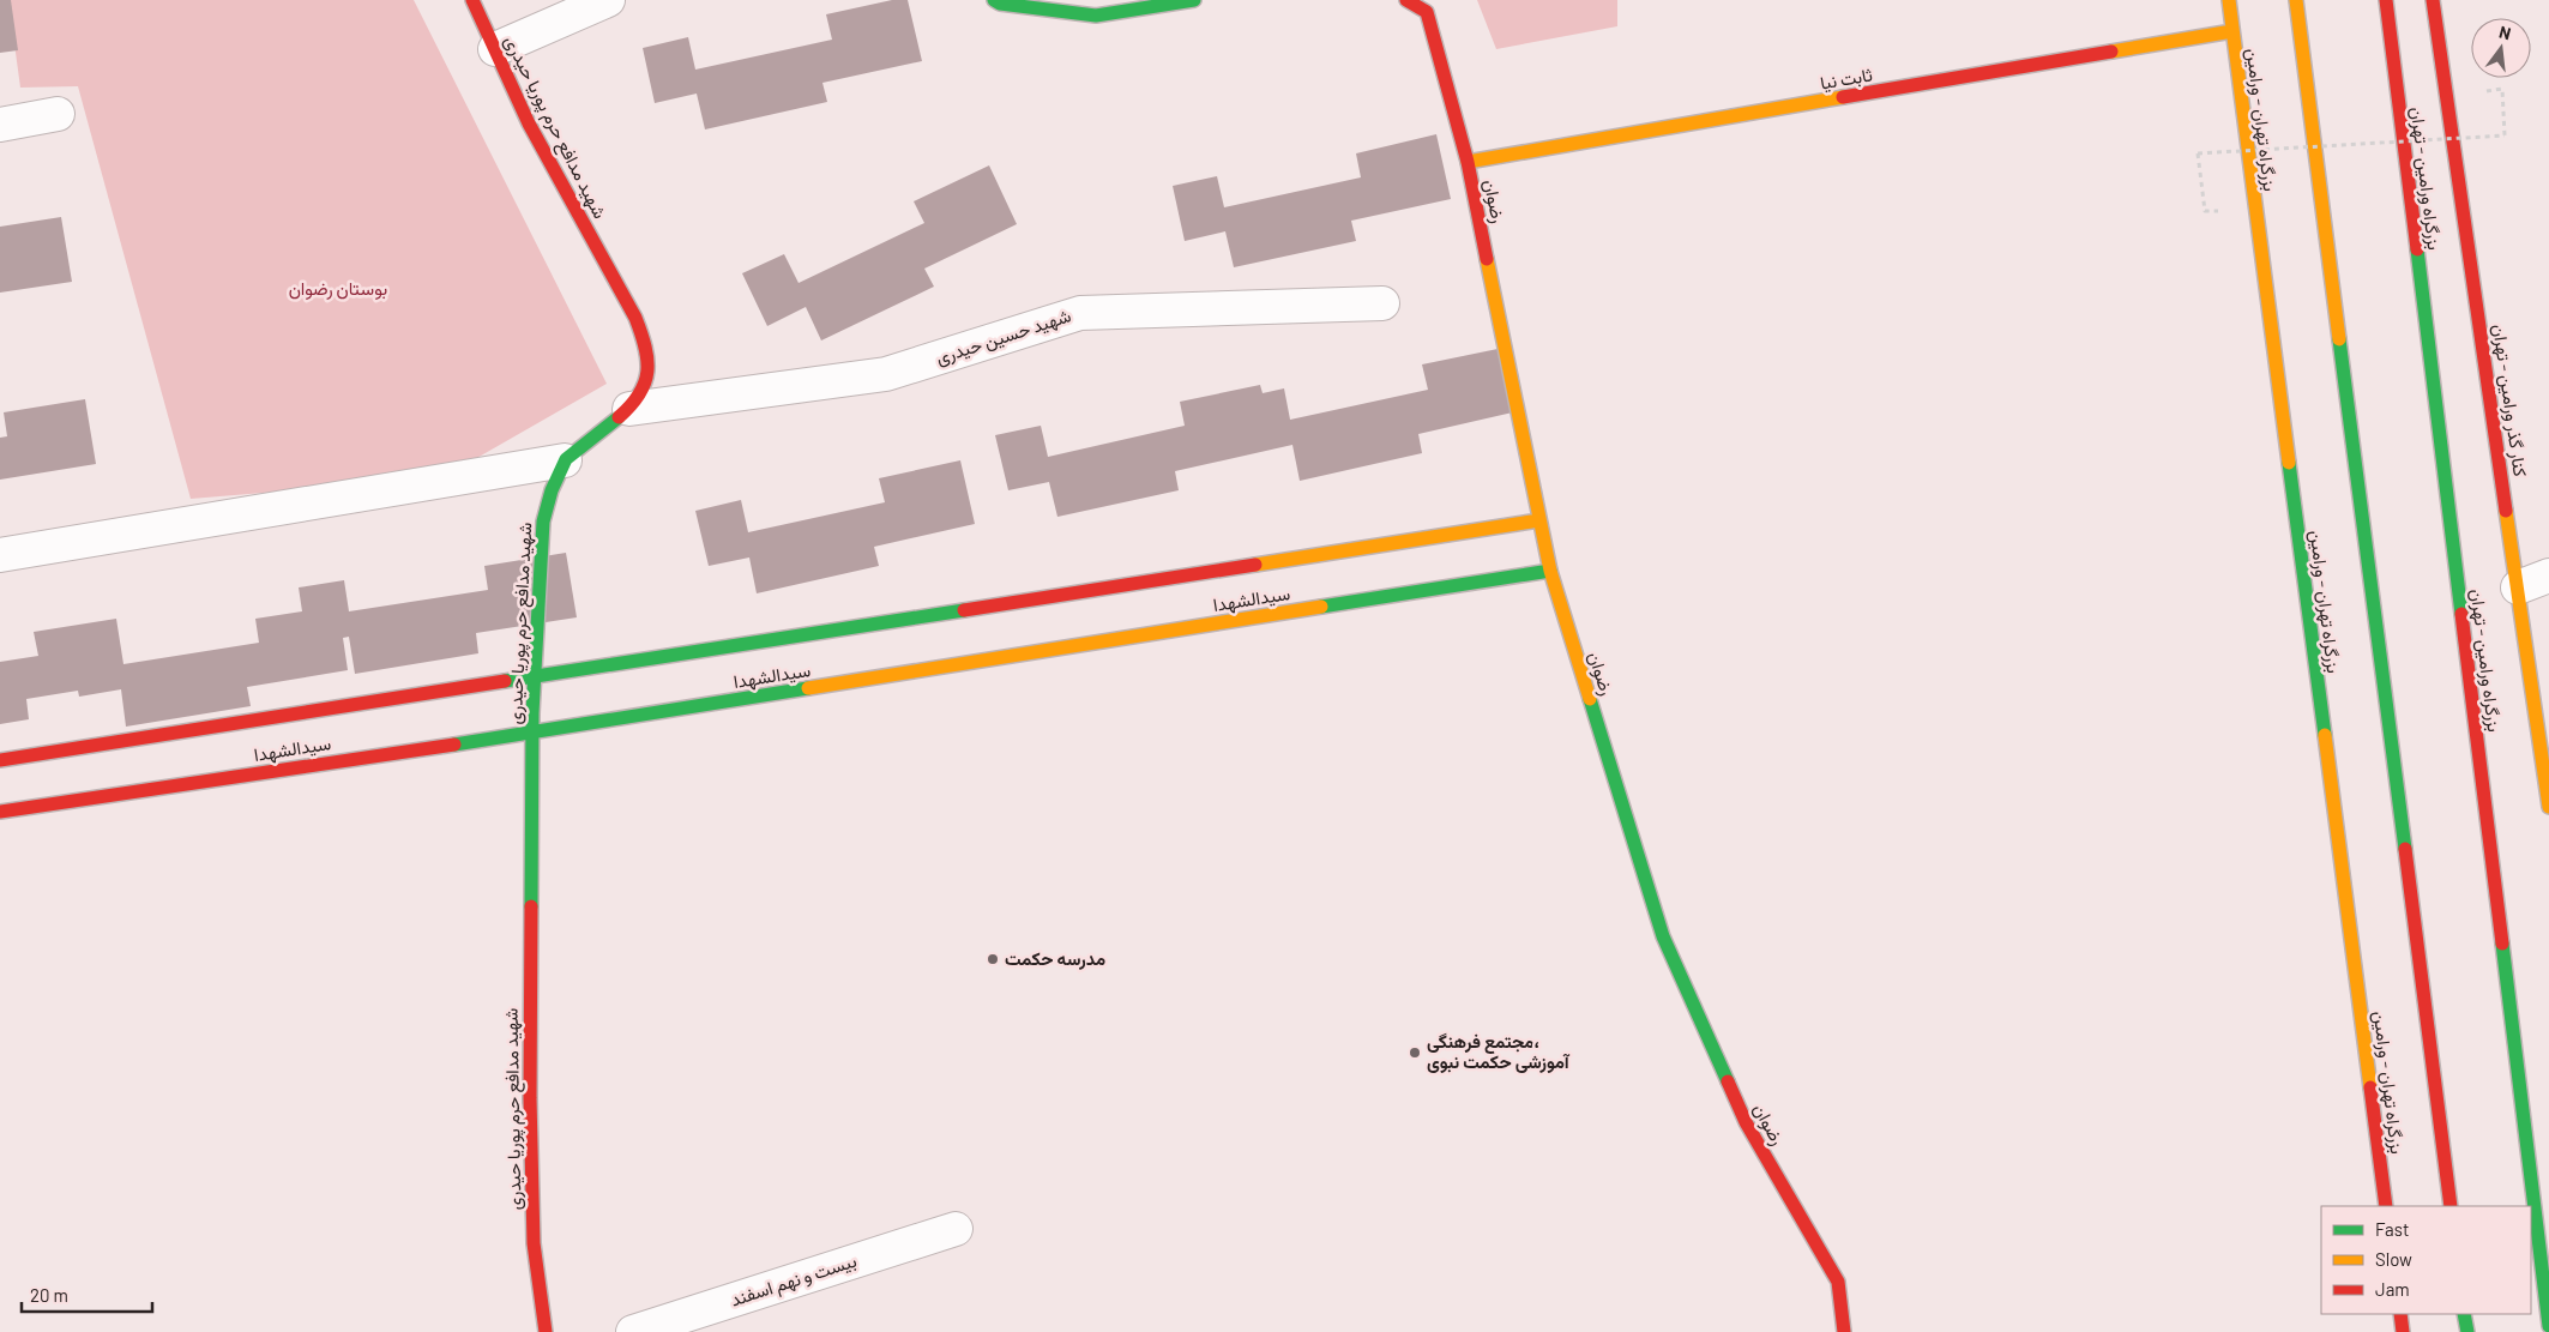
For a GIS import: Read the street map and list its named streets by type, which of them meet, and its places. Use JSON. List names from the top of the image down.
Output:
{
  "streets": {
    "main road": [
      "ثابت نیا",
      "بزرگراه تهران - ورامین",
      "شهید مدافع حرم پوریا حیدری",
      "بزرگراه ورامین - تهران",
      "رضوان",
      "کنار گذر ورامین - تهران",
      "سیدالشهدا"
    ],
    "street": ["شهید حسین حیدری", "بیست و نهم اسفند"]
  },
  "crossings": [
    ["ثابت نیا", "بزرگراه تهران - ورامین"],
    ["ثابت نیا", "رضوان"],
    ["شهید مدافع حرم پوریا حیدری", "شهید حسین حیدری"],
    ["شهید مدافع حرم پوریا حیدری", "سیدالشهدا"],
    ["رضوان", "سیدالشهدا"]
  ],
  "parks": ["بوستان رضوان"],
  "places": ["مدرسه حکمت", "مجتمع‌ فرهنگی، آموزشی حکمت نبوی"],
  "legend": ["Fast", "Slow", "Jam"],
  "scale_bar": "20 m",
  "north": "top"
}
